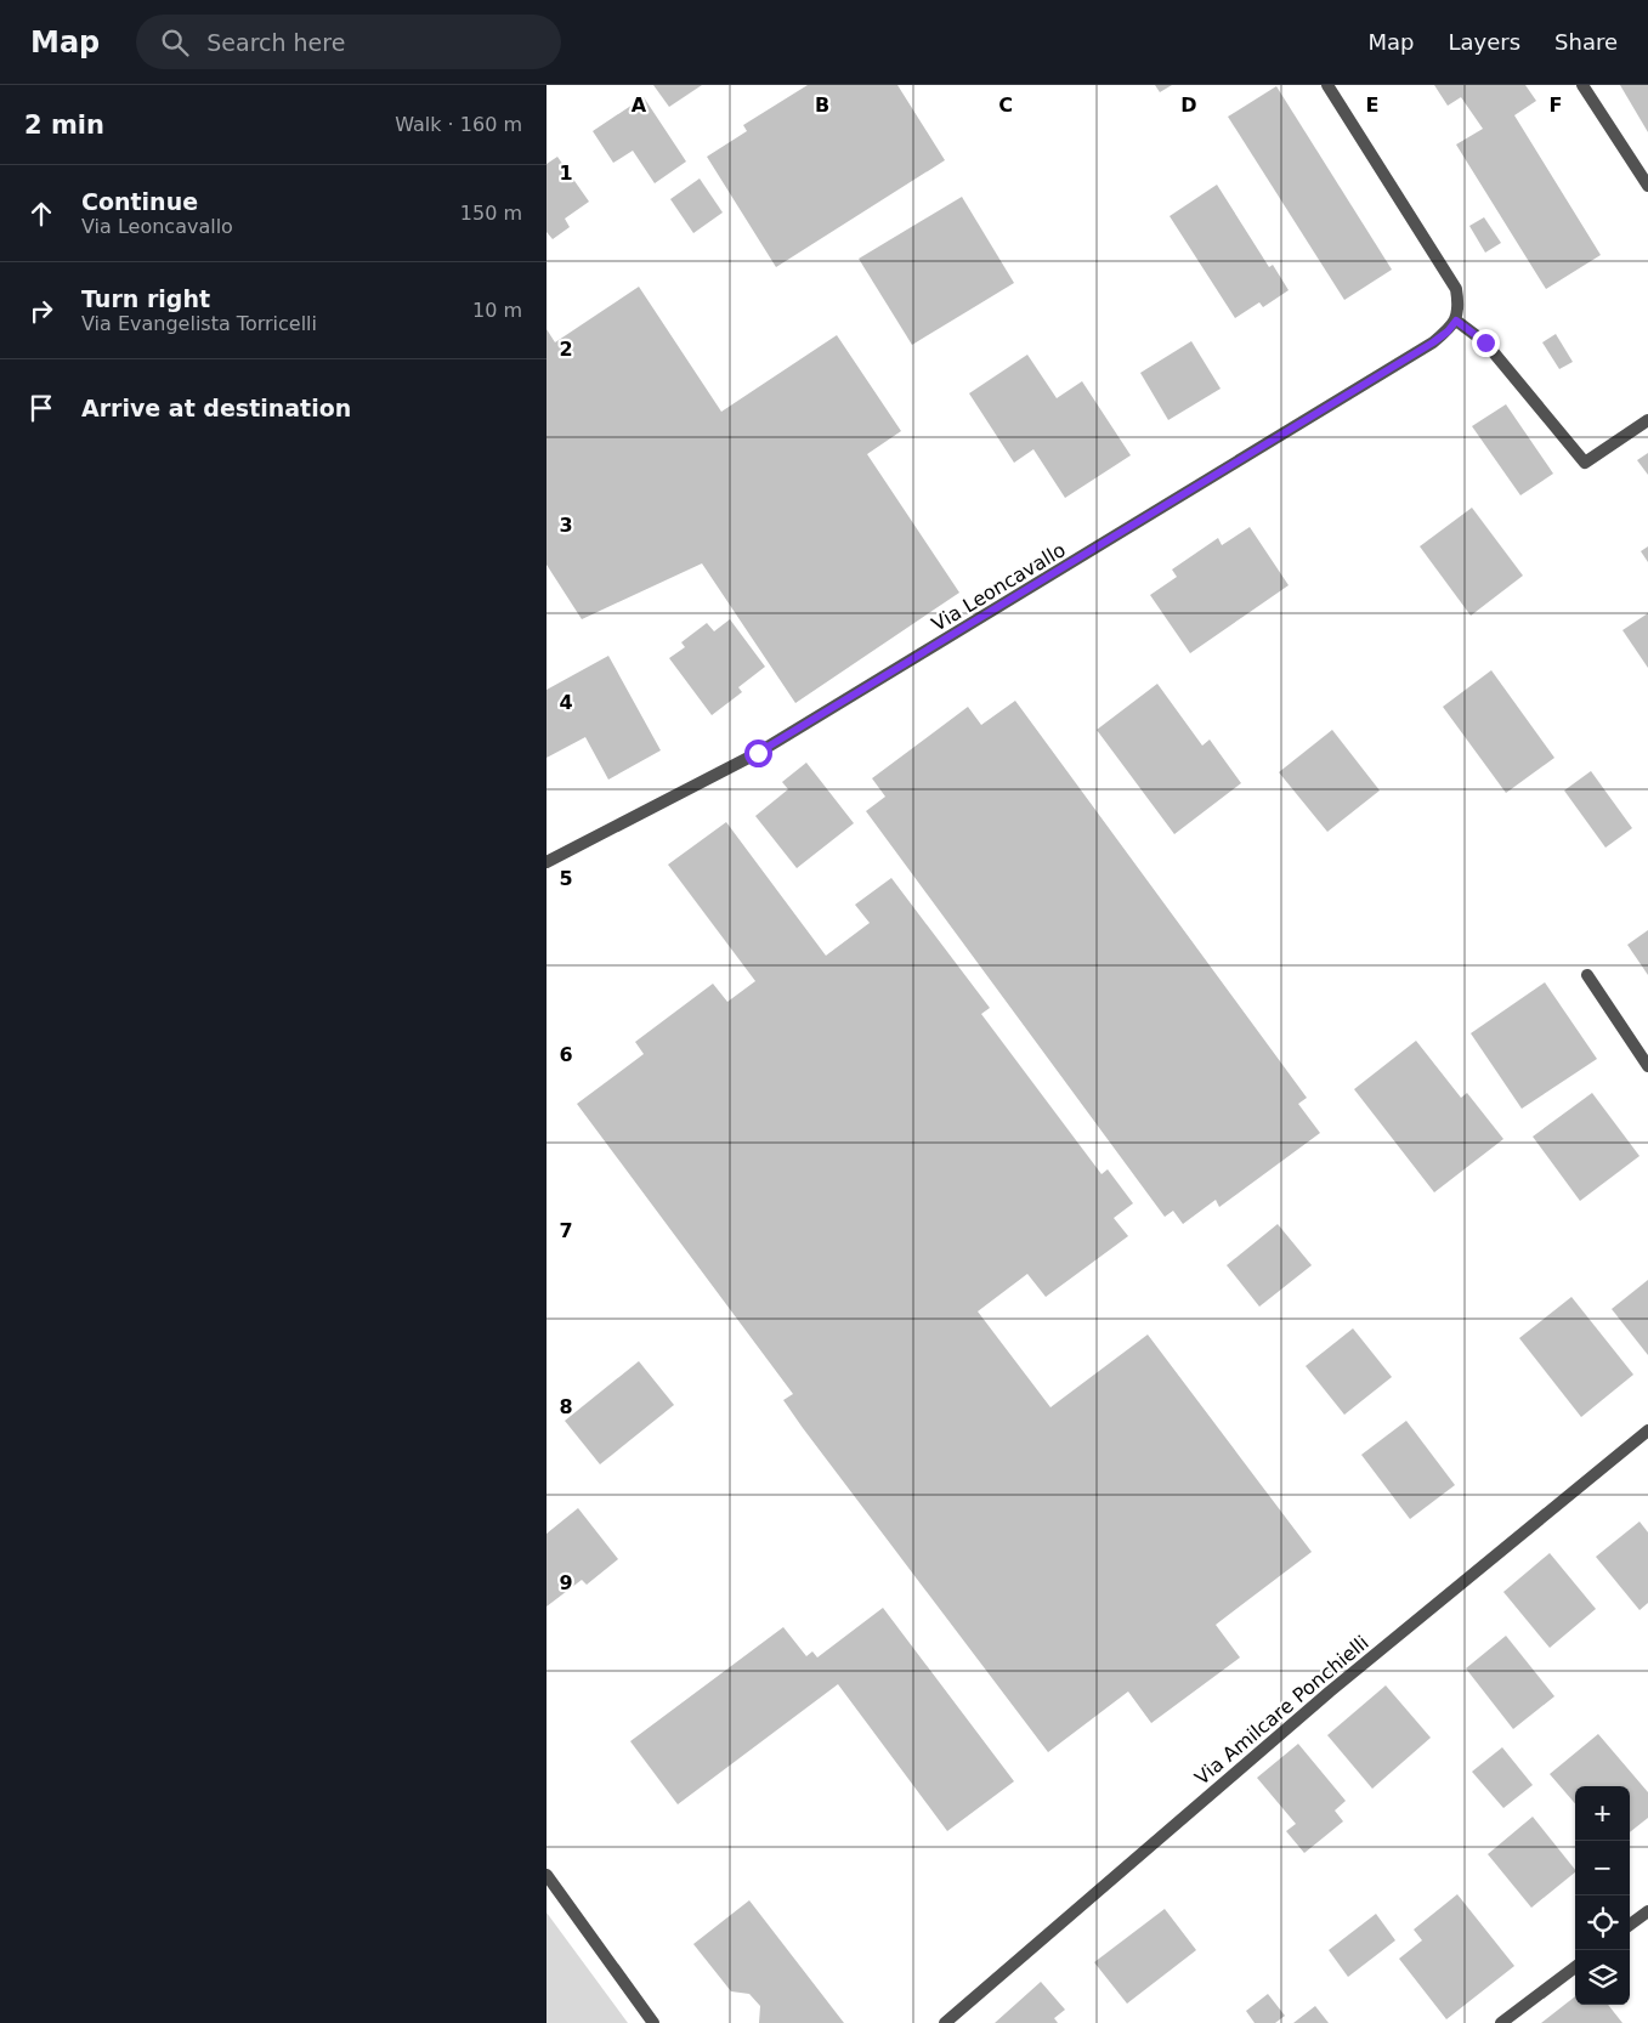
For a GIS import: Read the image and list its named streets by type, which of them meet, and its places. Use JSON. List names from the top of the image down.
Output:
{
  "streets": {
    "street": ["Via Leoncavallo", "Via Amilcare Ponchielli"]
  },
  "page": {
    "header": "Map",
    "search": "Search here",
    "nav": ["Map", "Layers", "Share"],
    "heading": ["2 min", "Walk · 160 m"],
    "list": [
      ["Continue", "Via Leoncavallo", "150 m"],
      ["Turn right", "Via Evangelista Torricelli", "10 m"],
      "Arrive at destination"
    ],
    "map_buttons": ["+", "−"]
  },
  "grid": {
    "columns": [
      "A",
      "B",
      "C",
      "D",
      "E",
      "F"
    ],
    "rows": [
      "1",
      "2",
      "3",
      "4",
      "5",
      "6",
      "7",
      "8",
      "9"
    ]
  }
}
